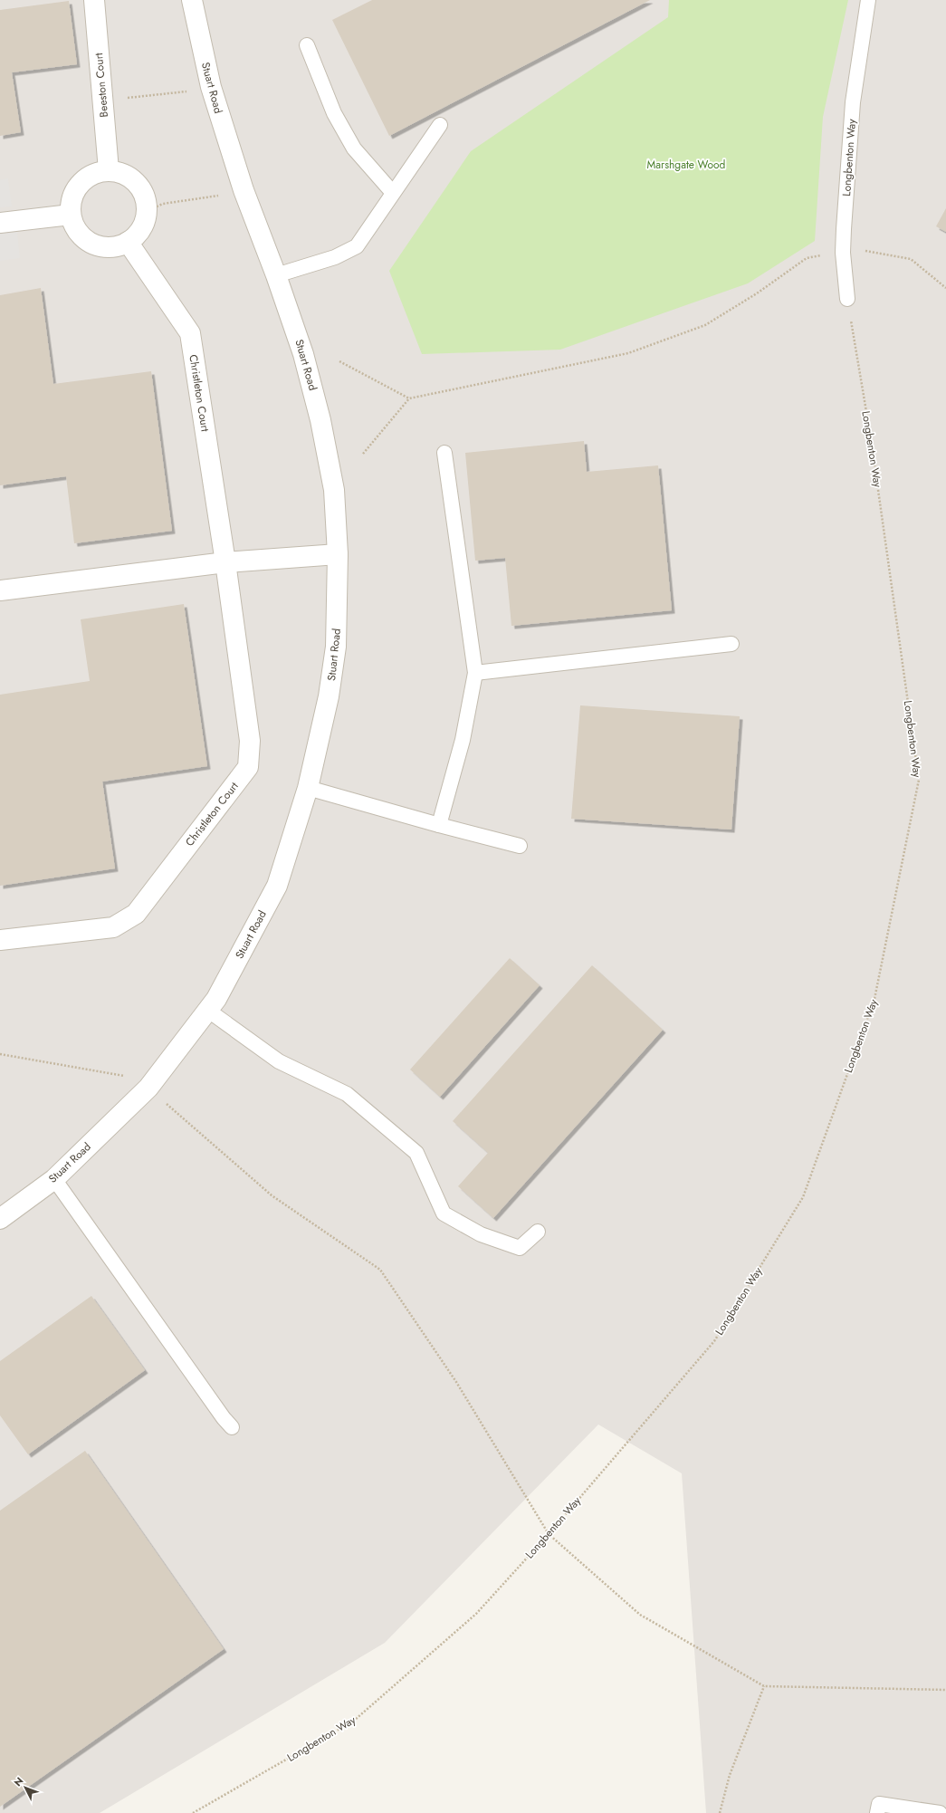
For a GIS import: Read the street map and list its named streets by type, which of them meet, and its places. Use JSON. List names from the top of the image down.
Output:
{
  "streets": {
    "street": ["Beeston Court", "Stuart Road", "Christleton Court"],
    "lane": ["Longbenton Way"]
  },
  "crossings": [
    ["Beeston Court", "Christleton Court"]
  ],
  "parks": ["Marshgate Wood"],
  "north": "top left"
}
